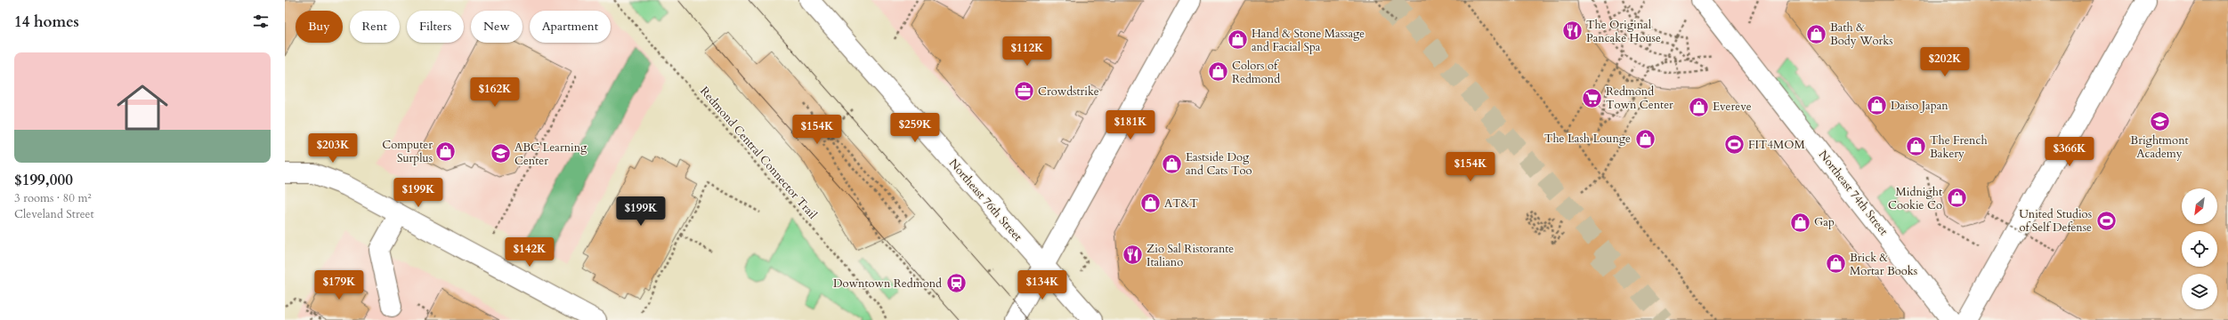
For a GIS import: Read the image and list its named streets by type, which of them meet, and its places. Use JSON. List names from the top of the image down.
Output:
{
  "streets": {
    "street": ["Northeast 74th Street", "Northeast 76th Street"],
    "path": ["Redmond Central Connector Trail"]
  },
  "places": {
    "restaurant": ["The Original Pancake House", "Zio Sal Ristorante Italiano"],
    "shop": [
      "Bath & Body Works",
      "Hand & Stone Massage and Facial Spa",
      "Colors of Redmond",
      "Daiso Japan",
      "Evereve",
      "The Lash Lounge",
      "The French Bakery",
      "Computer Surplus",
      "Eastside Dog and Cats Too",
      "Midnight Cookie Co",
      "AT&T",
      "Gap",
      "Brick & Mortar Books"
    ],
    "office": ["Crowdstrike"],
    "supermarket": ["Redmond Town Center"],
    "school or university": ["Brightmont Academy", "ABC Learning Center"],
    "sports": ["FIT4MOM", "United Studios of Self Defense"],
    "station": ["Downtown Redmond"]
  },
  "north": "bottom left",
  "page": {
    "heading": "14 homes",
    "chip": [
      "Buy",
      "Rent",
      "Filters",
      "New",
      "Apartment"
    ],
    "price": [
      "$112K",
      "$202K",
      "$162K",
      "$181K",
      "$259K",
      "$154K",
      "$203K",
      "$366K",
      "$154K",
      "$199K",
      "$199K",
      "$142K",
      "$179K",
      "$134K"
    ],
    "list": [
      {
        "name": "$199,000",
        "note": "3 rooms · 80 m² · Cleveland Street"
      }
    ]
  }
}
